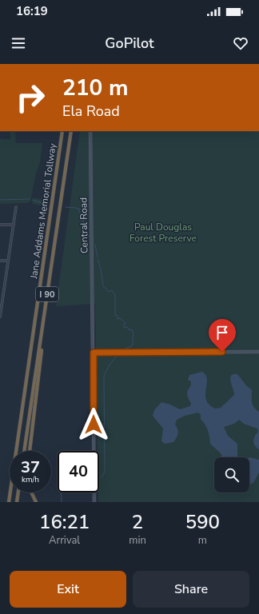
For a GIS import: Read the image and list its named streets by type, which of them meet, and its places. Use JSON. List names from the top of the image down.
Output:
{
  "streets": {
    "highway": ["Jane Addams Memorial Tollway", "I 90"],
    "street": ["Central Road"]
  },
  "parks": ["Paul Douglas Forest Preserve"],
  "page": {
    "status": "16:19",
    "header": "GoPilot",
    "turn": ["210 m", "Ela Road"],
    "speed": "37 km/h",
    "limit": "40",
    "eta": [
      "16:21",
      "Arrival",
      "2",
      "min",
      "590",
      "m"
    ],
    "buttons": ["Exit", "Share"]
  }
}
